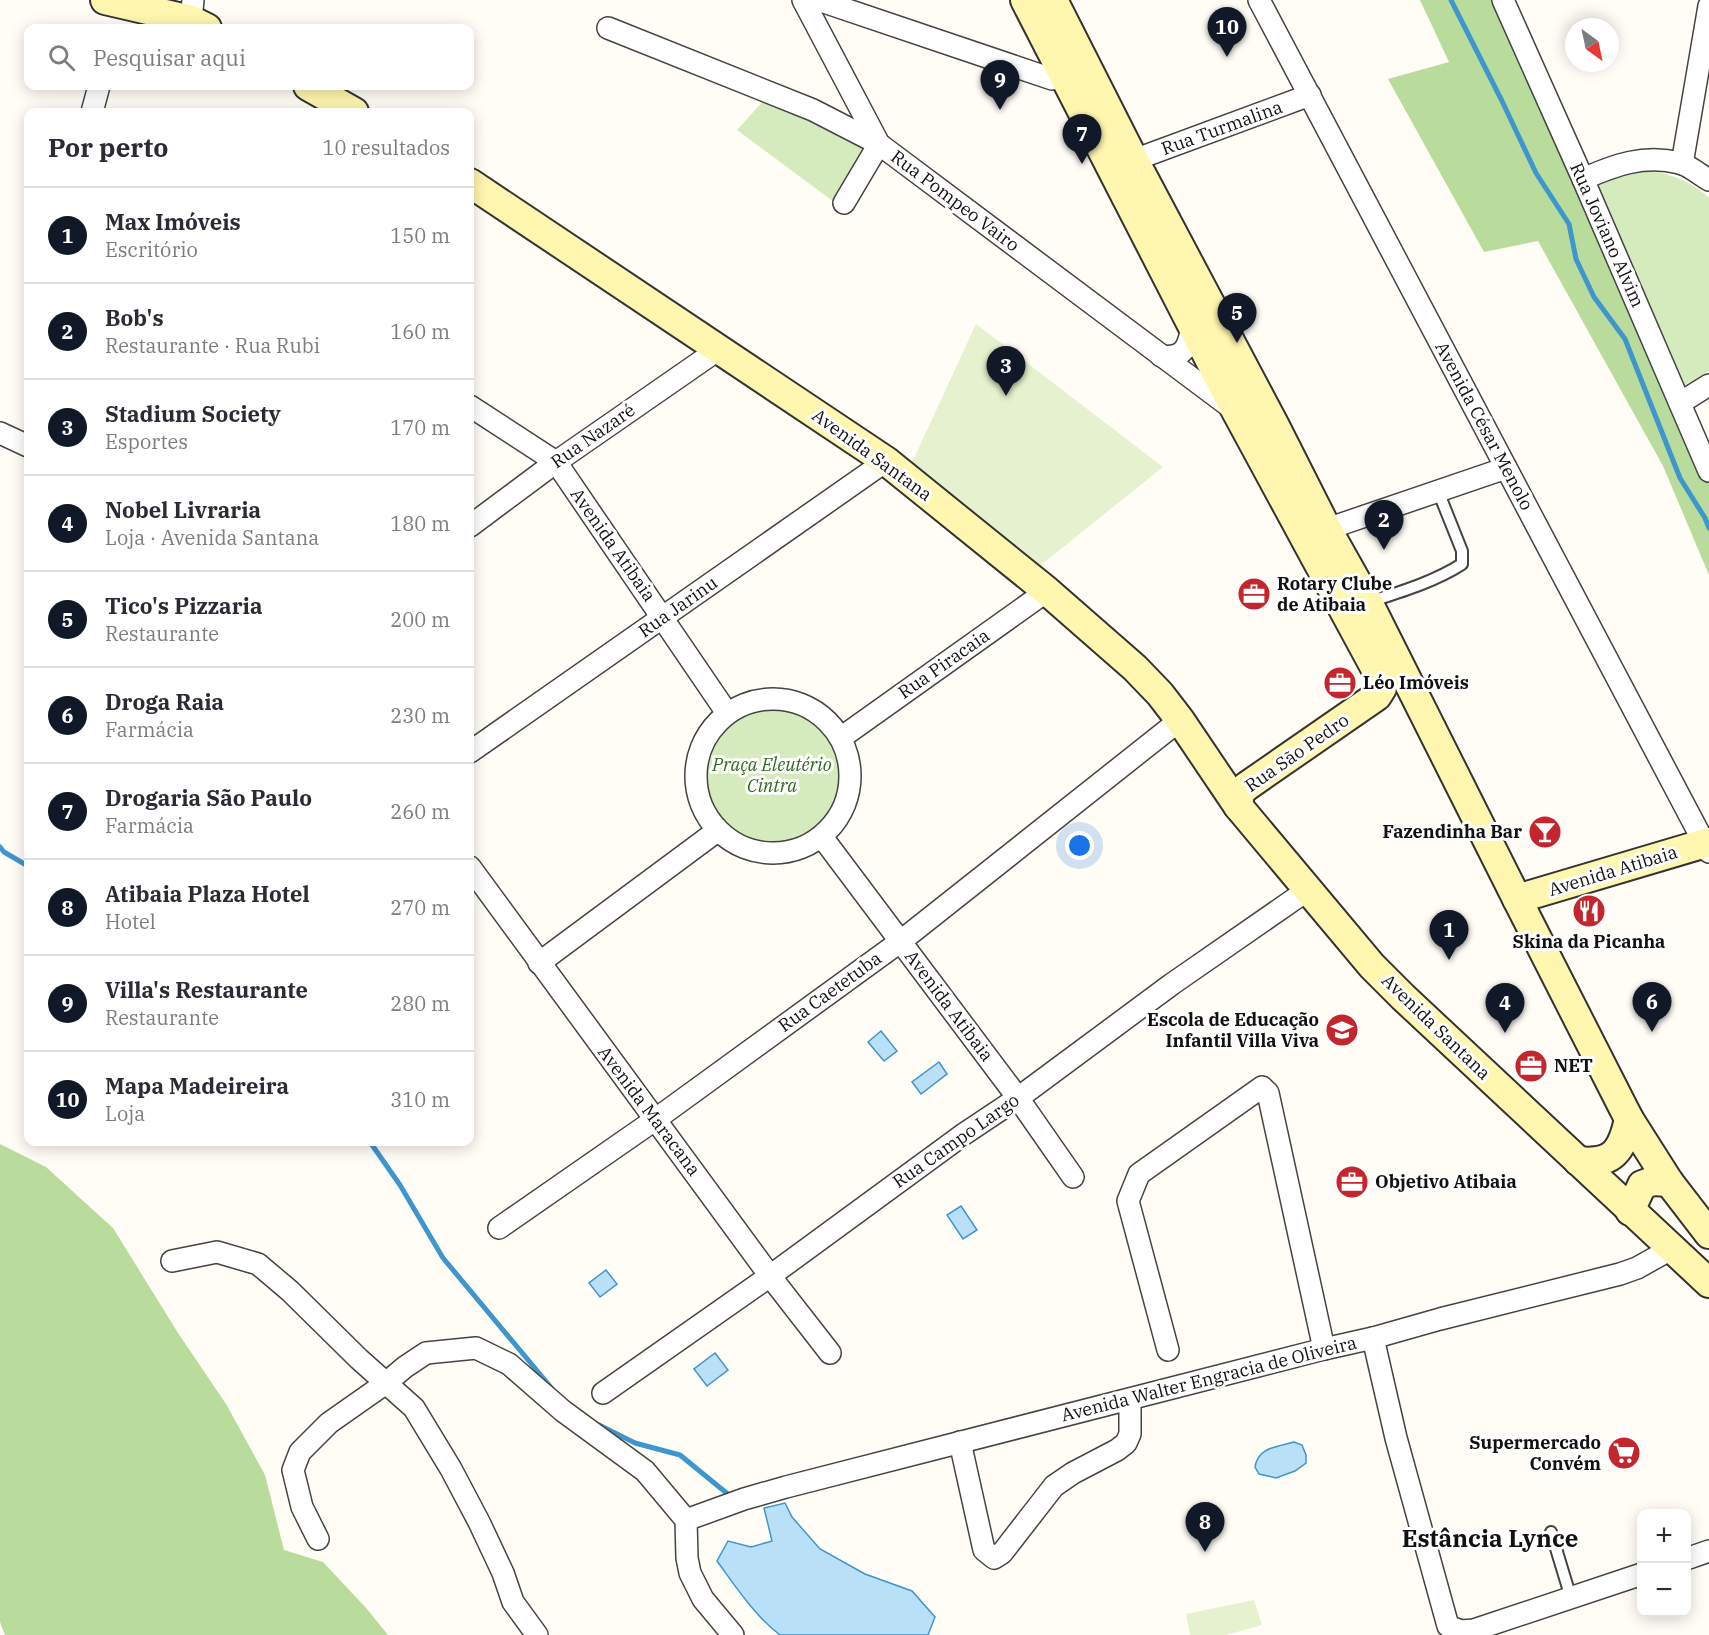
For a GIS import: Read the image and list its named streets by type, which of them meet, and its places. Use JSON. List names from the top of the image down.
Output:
{
  "streets": {
    "main road": ["Avenida Santana", "Avenida Atibaia", "Rua São Pedro"],
    "street": [
      "Rua Turmalina",
      "Rua Pompeo Vairo",
      "Rua Joviano Alvim",
      "Avenida César Menolo",
      "Rua Nazaré",
      "Rua Jarinu",
      "Rua Piracaia",
      "Rua Caetetuba",
      "Avenida Maracana",
      "Rua Campo Largo",
      "Avenida Walter Engracia de Oliveira"
    ]
  },
  "crossings": [
    ["Rua Turmalina", "Avenida César Menolo"],
    ["Avenida César Menolo", "Avenida Atibaia"],
    ["Rua Nazaré", "Avenida Santana"],
    ["Rua Nazaré", "Avenida Atibaia"],
    ["Avenida Santana", "Rua Jarinu"],
    ["Avenida Santana", "Rua Piracaia"],
    ["Avenida Santana", "Rua São Pedro"],
    ["Avenida Santana", "Rua Caetetuba"],
    ["Avenida Santana", "Rua Campo Largo"],
    ["Avenida Santana", "Avenida Walter Engracia de Oliveira"],
    ["Avenida Atibaia", "Rua Jarinu"],
    ["Avenida Atibaia", "Rua Piracaia"],
    ["Avenida Atibaia", "Rua Caetetuba"],
    ["Avenida Atibaia", "Rua Campo Largo"],
    ["Rua Caetetuba", "Avenida Maracana"],
    ["Avenida Maracana", "Rua Campo Largo"]
  ],
  "districts": ["Estância Lynce"],
  "parks": ["Praça Eleutério Cintra"],
  "places": {
    "office": [
      "Rotary Clube de Atibaia",
      "Léo Imóveis",
      "NET",
      "Objetivo Atibaia"
    ],
    "bar": ["Fazendinha Bar"],
    "restaurant": ["Skina da Picanha"],
    "school or university": ["Escola de Educação Infantil Villa Viva"],
    "supermarket": ["Supermercado Convém"]
  },
  "north": "bottom right",
  "page": {
    "pins": [
      "10",
      "9",
      "7",
      "5",
      "3",
      "2",
      "1",
      "6",
      "4",
      "8"
    ],
    "search": "Pesquisar aqui",
    "heading": ["Por perto", "10 resultados"],
    "list": [
      {
        "mark": "1",
        "name": "Max Imóveis",
        "note": "Escritório",
        "value": "150 m"
      },
      {
        "mark": "2",
        "name": "Bob's",
        "note": "Restaurante · Rua Rubi",
        "value": "160 m"
      },
      {
        "mark": "3",
        "name": "Stadium Society",
        "note": "Esportes",
        "value": "170 m"
      },
      {
        "mark": "4",
        "name": "Nobel Livraria",
        "note": "Loja · Avenida Santana",
        "value": "180 m"
      },
      {
        "mark": "5",
        "name": "Tico's Pizzaria",
        "note": "Restaurante",
        "value": "200 m"
      },
      {
        "mark": "6",
        "name": "Droga Raia",
        "note": "Farmácia",
        "value": "230 m"
      },
      {
        "mark": "7",
        "name": "Drogaria São Paulo",
        "note": "Farmácia",
        "value": "260 m"
      },
      {
        "mark": "8",
        "name": "Atibaia Plaza Hotel",
        "note": "Hotel",
        "value": "270 m"
      },
      {
        "mark": "9",
        "name": "Villa's Restaurante",
        "note": "Restaurante",
        "value": "280 m"
      },
      {
        "mark": "10",
        "name": "Mapa Madeireira",
        "note": "Loja",
        "value": "310 m"
      }
    ],
    "map_buttons": ["+", "−"]
  }
}
